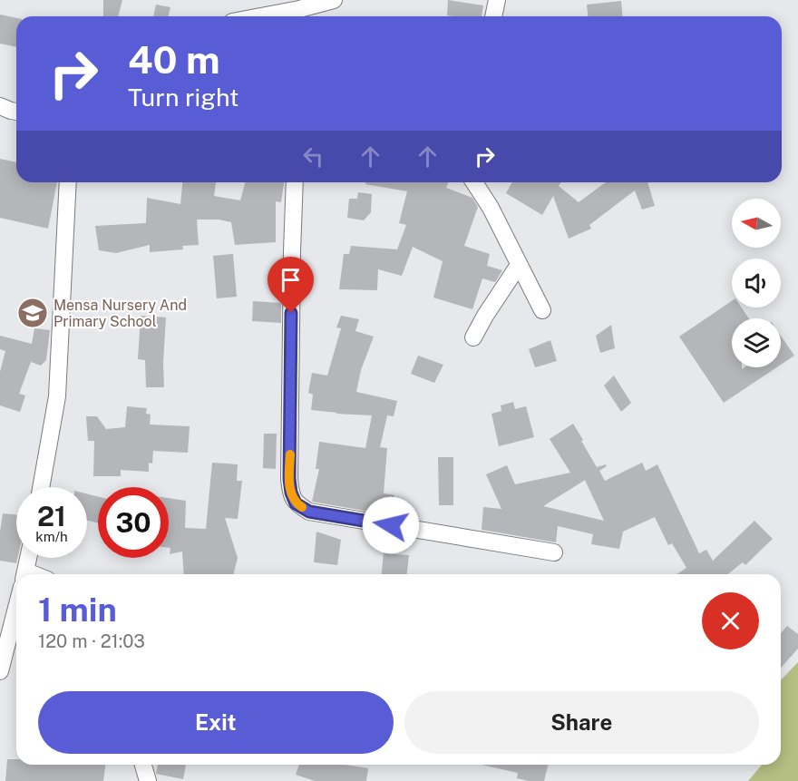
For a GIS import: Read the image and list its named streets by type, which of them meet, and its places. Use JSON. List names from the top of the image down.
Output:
{
  "places": {
    "school or university": ["Mensa Nursery And Primary School"]
  },
  "north": "left",
  "page": {
    "turn": ["40 m", "Turn right"],
    "speed": "21 km/h",
    "limit": "30",
    "heading": ["1 min", "120 m · 21:03"],
    "buttons": ["Exit", "Share"]
  }
}
